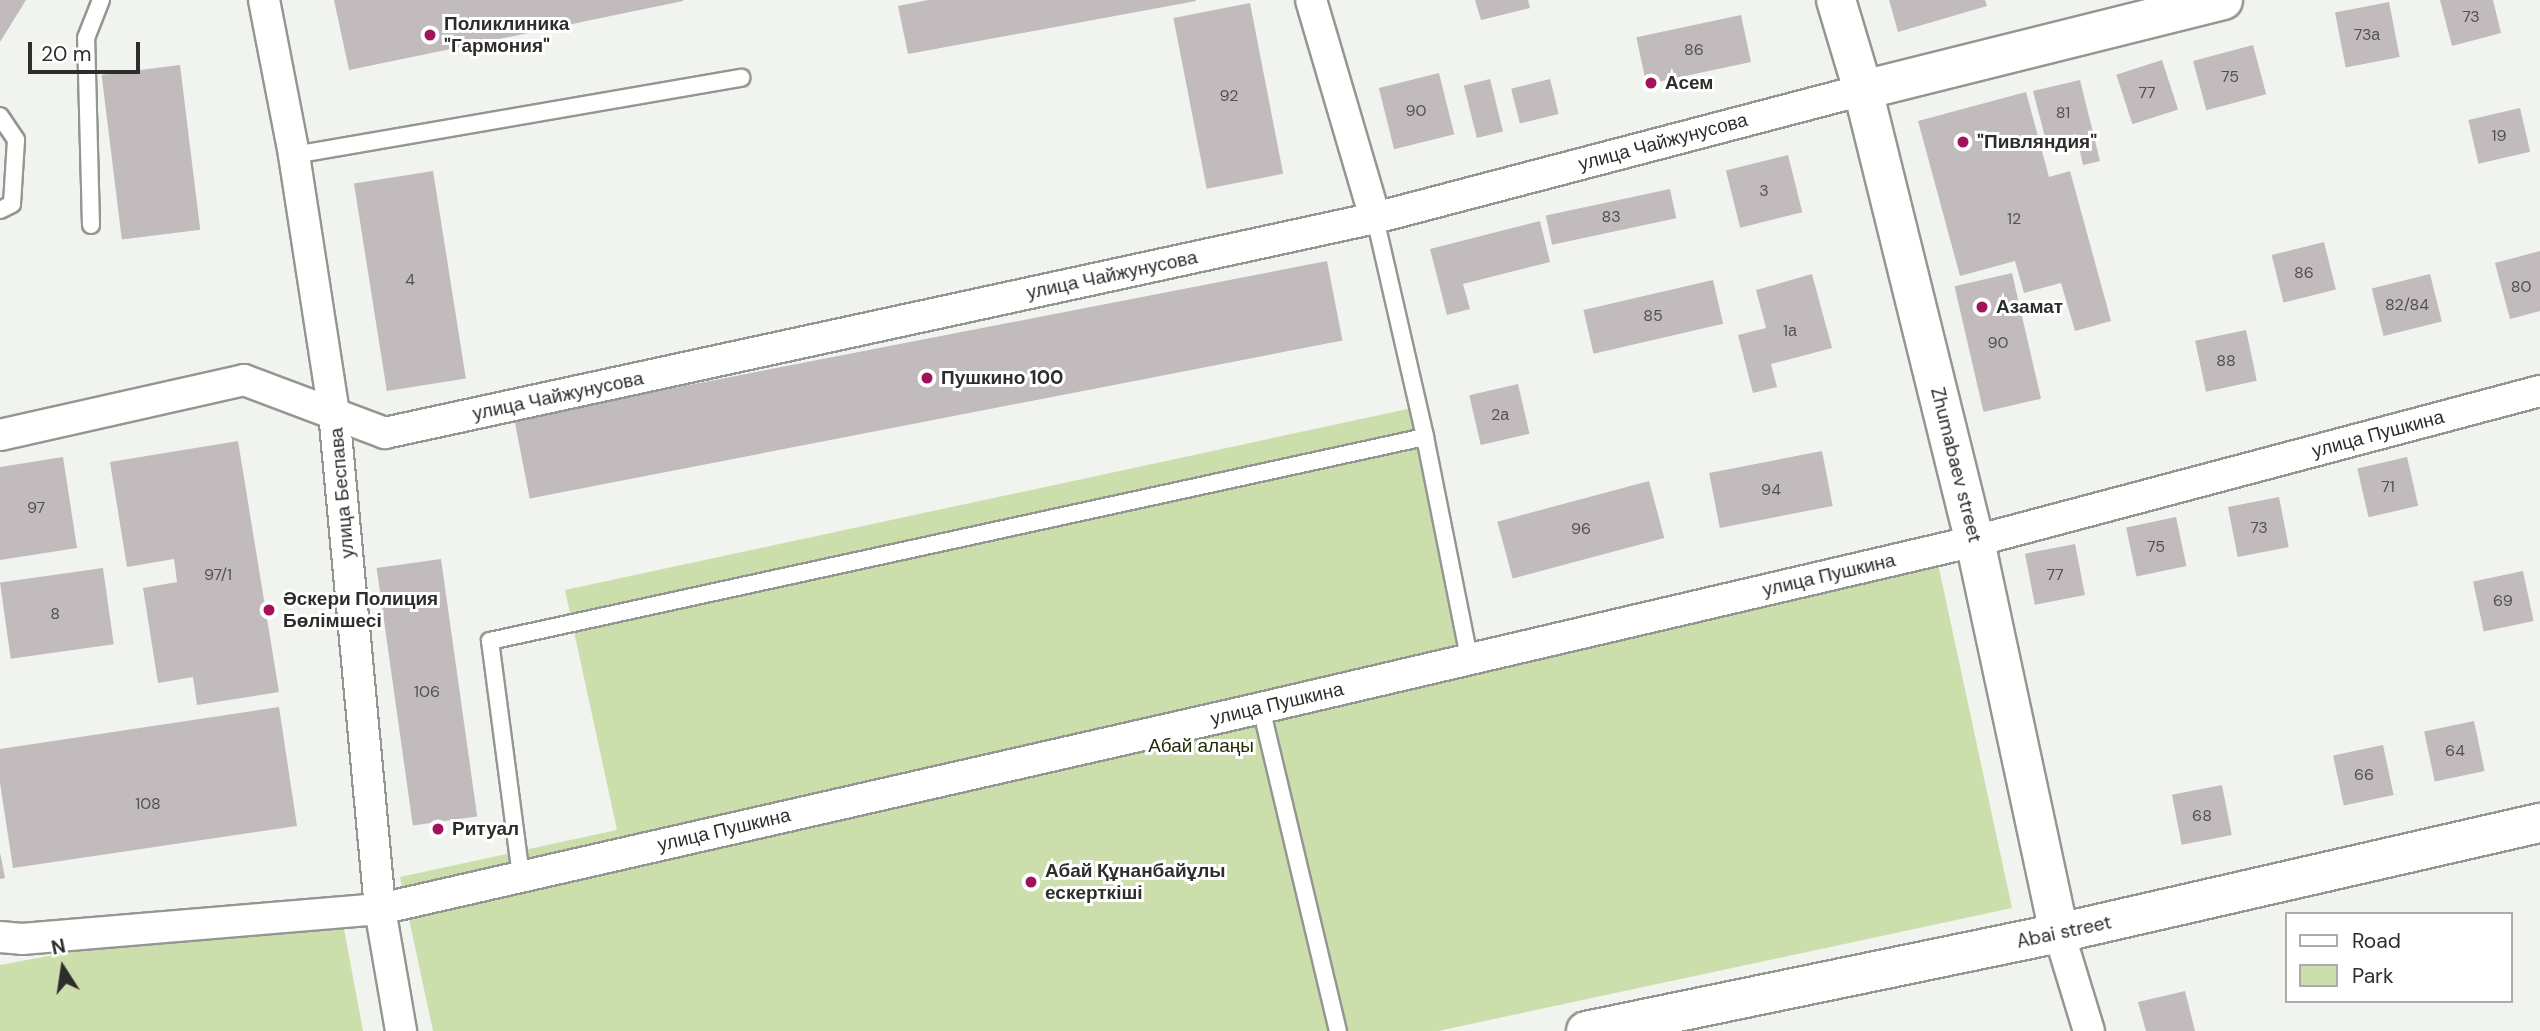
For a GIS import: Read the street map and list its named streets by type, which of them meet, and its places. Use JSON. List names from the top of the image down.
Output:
{
  "streets": {
    "street": [
      "улица Чайжунусова",
      "улица Пушкина",
      "Zhumabaev street",
      "улица Беспава",
      "Abai street"
    ]
  },
  "crossings": [
    ["улица Чайжунусова", "Zhumabaev street"],
    ["улица Чайжунусова", "улица Беспава"],
    ["улица Пушкина", "Zhumabaev street"],
    ["улица Пушкина", "улица Беспава"],
    ["Zhumabaev street", "Abai street"]
  ],
  "parks": ["Абай алаңы"],
  "places": [
    "Поликлиника \"Гармония\"",
    "Асем",
    "\"Пивляндия\"",
    "Азамат",
    "Пушкино 100",
    "Әскери Полиция Бөлімшесі",
    "Ритуал",
    "Абай Құнанбайұлы ескерткіші"
  ],
  "house_numbers": [
    "73",
    "73а",
    "86",
    "75",
    "77",
    "92",
    "90",
    "81",
    "19",
    "3",
    "83",
    "12",
    "86",
    "4",
    "80",
    "82/84",
    "85",
    "1а",
    "90",
    "88",
    "2а",
    "71",
    "94",
    "97",
    "73",
    "96",
    "75",
    "97/1",
    "77",
    "69",
    "8",
    "106",
    "64",
    "66",
    "108",
    "68"
  ],
  "legend": ["Road", "Park"],
  "scale_bar": "20 m",
  "north": "top"
}
